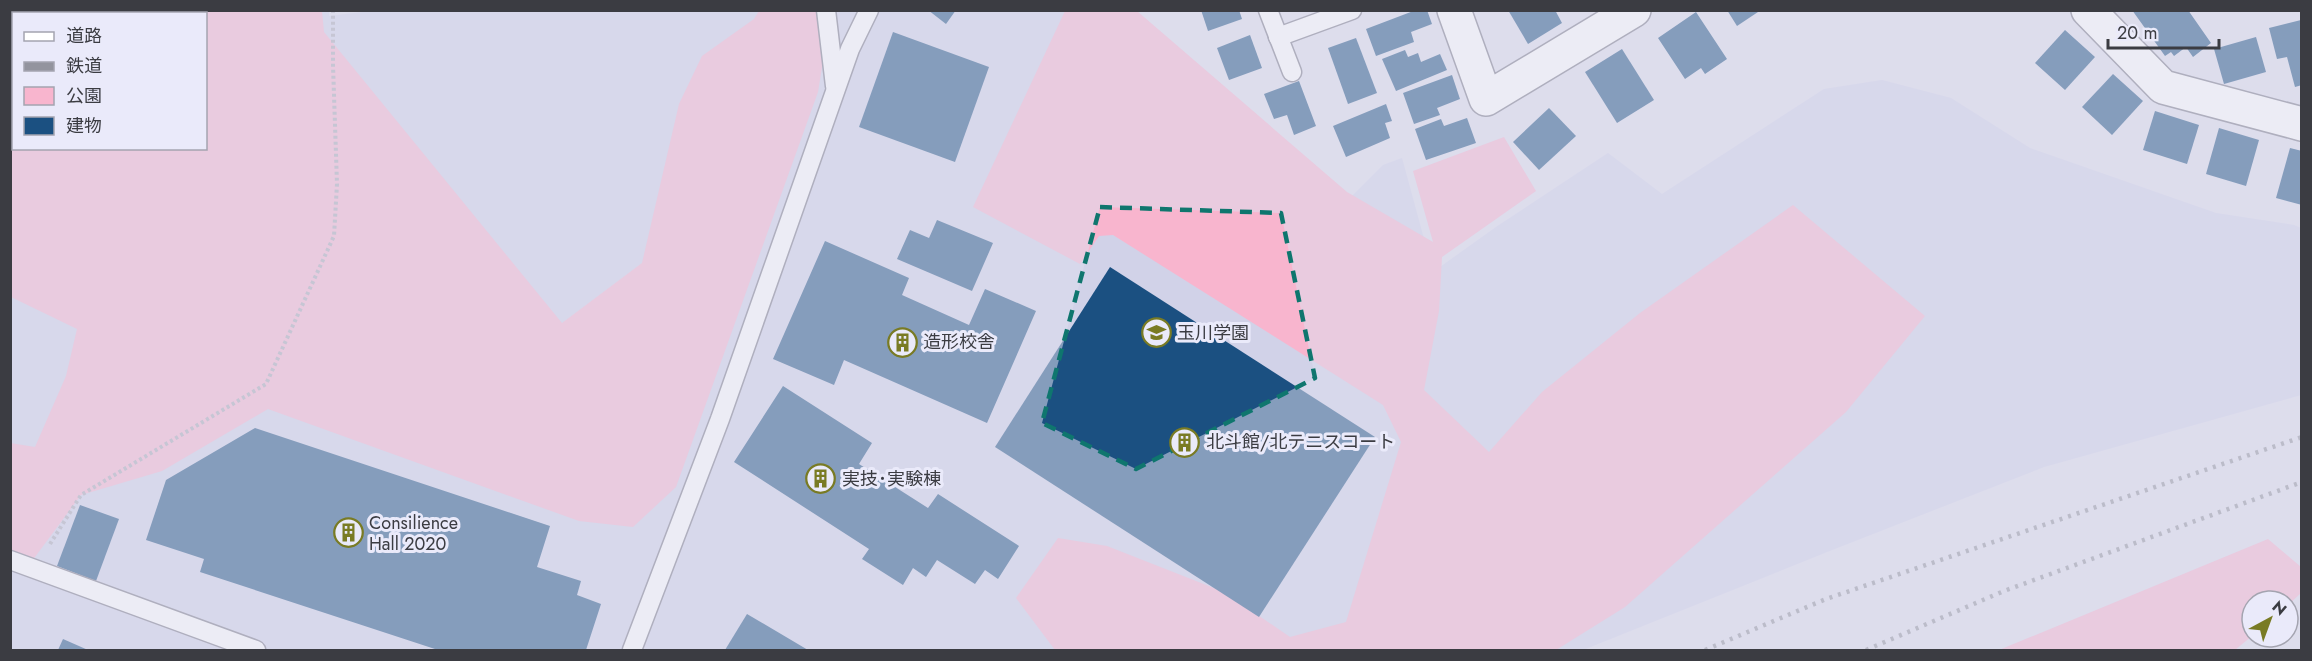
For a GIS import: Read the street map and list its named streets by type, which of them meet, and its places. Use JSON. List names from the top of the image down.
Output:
{
  "places": {
    "school or university": ["玉川学園"],
    "building": [
      "造形校舎",
      "北斗館/北テニスコート",
      "実技･実験棟",
      "Consilience Hall 2020"
    ]
  },
  "legend": [
    "道路",
    "鉄道",
    "公園",
    "建物"
  ],
  "scale_bar": "20 m",
  "north": "top right"
}
